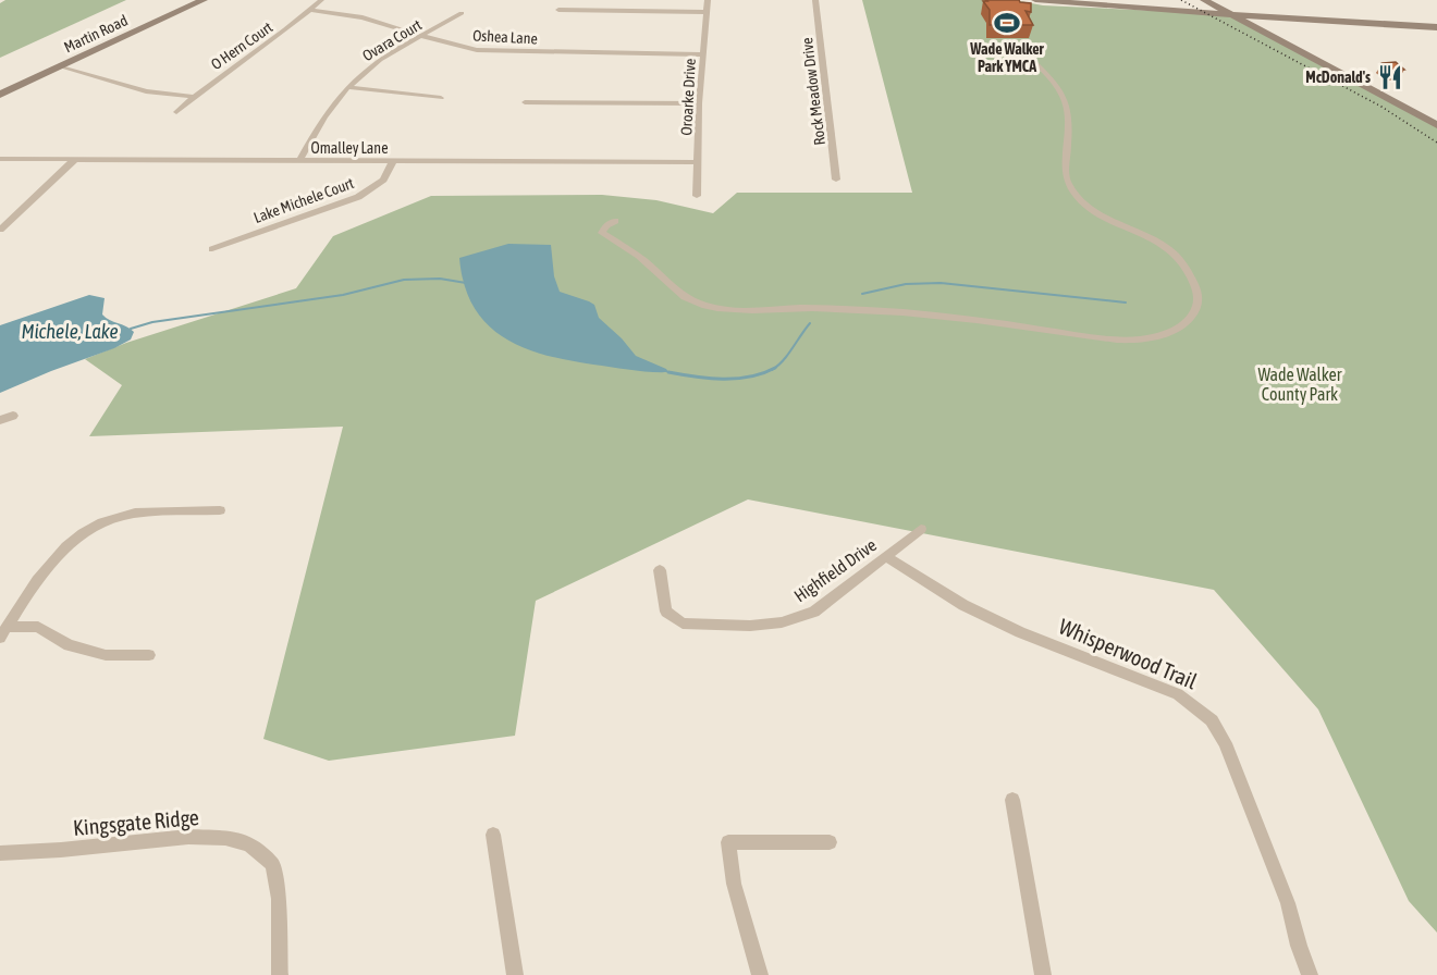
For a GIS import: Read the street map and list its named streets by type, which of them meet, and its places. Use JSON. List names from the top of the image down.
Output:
{
  "streets": {
    "main road": ["Martin Road"],
    "street": [
      "Oshea Lane",
      "Ovara Court",
      "O Hern Court",
      "Rock Meadow Drive",
      "Oroarke Drive",
      "Omalley Lane",
      "Lake Michele Court",
      "Highfield Drive",
      "Whisperwood Trail",
      "Kingsgate Ridge"
    ]
  },
  "crossings": [
    ["Oshea Lane", "Ovara Court"],
    ["Oshea Lane", "O Hern Court"],
    ["Oshea Lane", "Oroarke Drive"],
    ["Ovara Court", "Omalley Lane"],
    ["Oroarke Drive", "Omalley Lane"],
    ["Omalley Lane", "Lake Michele Court"],
    ["Highfield Drive", "Whisperwood Trail"]
  ],
  "water": ["Michele, Lake"],
  "parks": ["Wade Walker County Park"],
  "places": {
    "sports": ["Wade Walker Park YMCA"],
    "restaurant": ["McDonald's"]
  }
}
